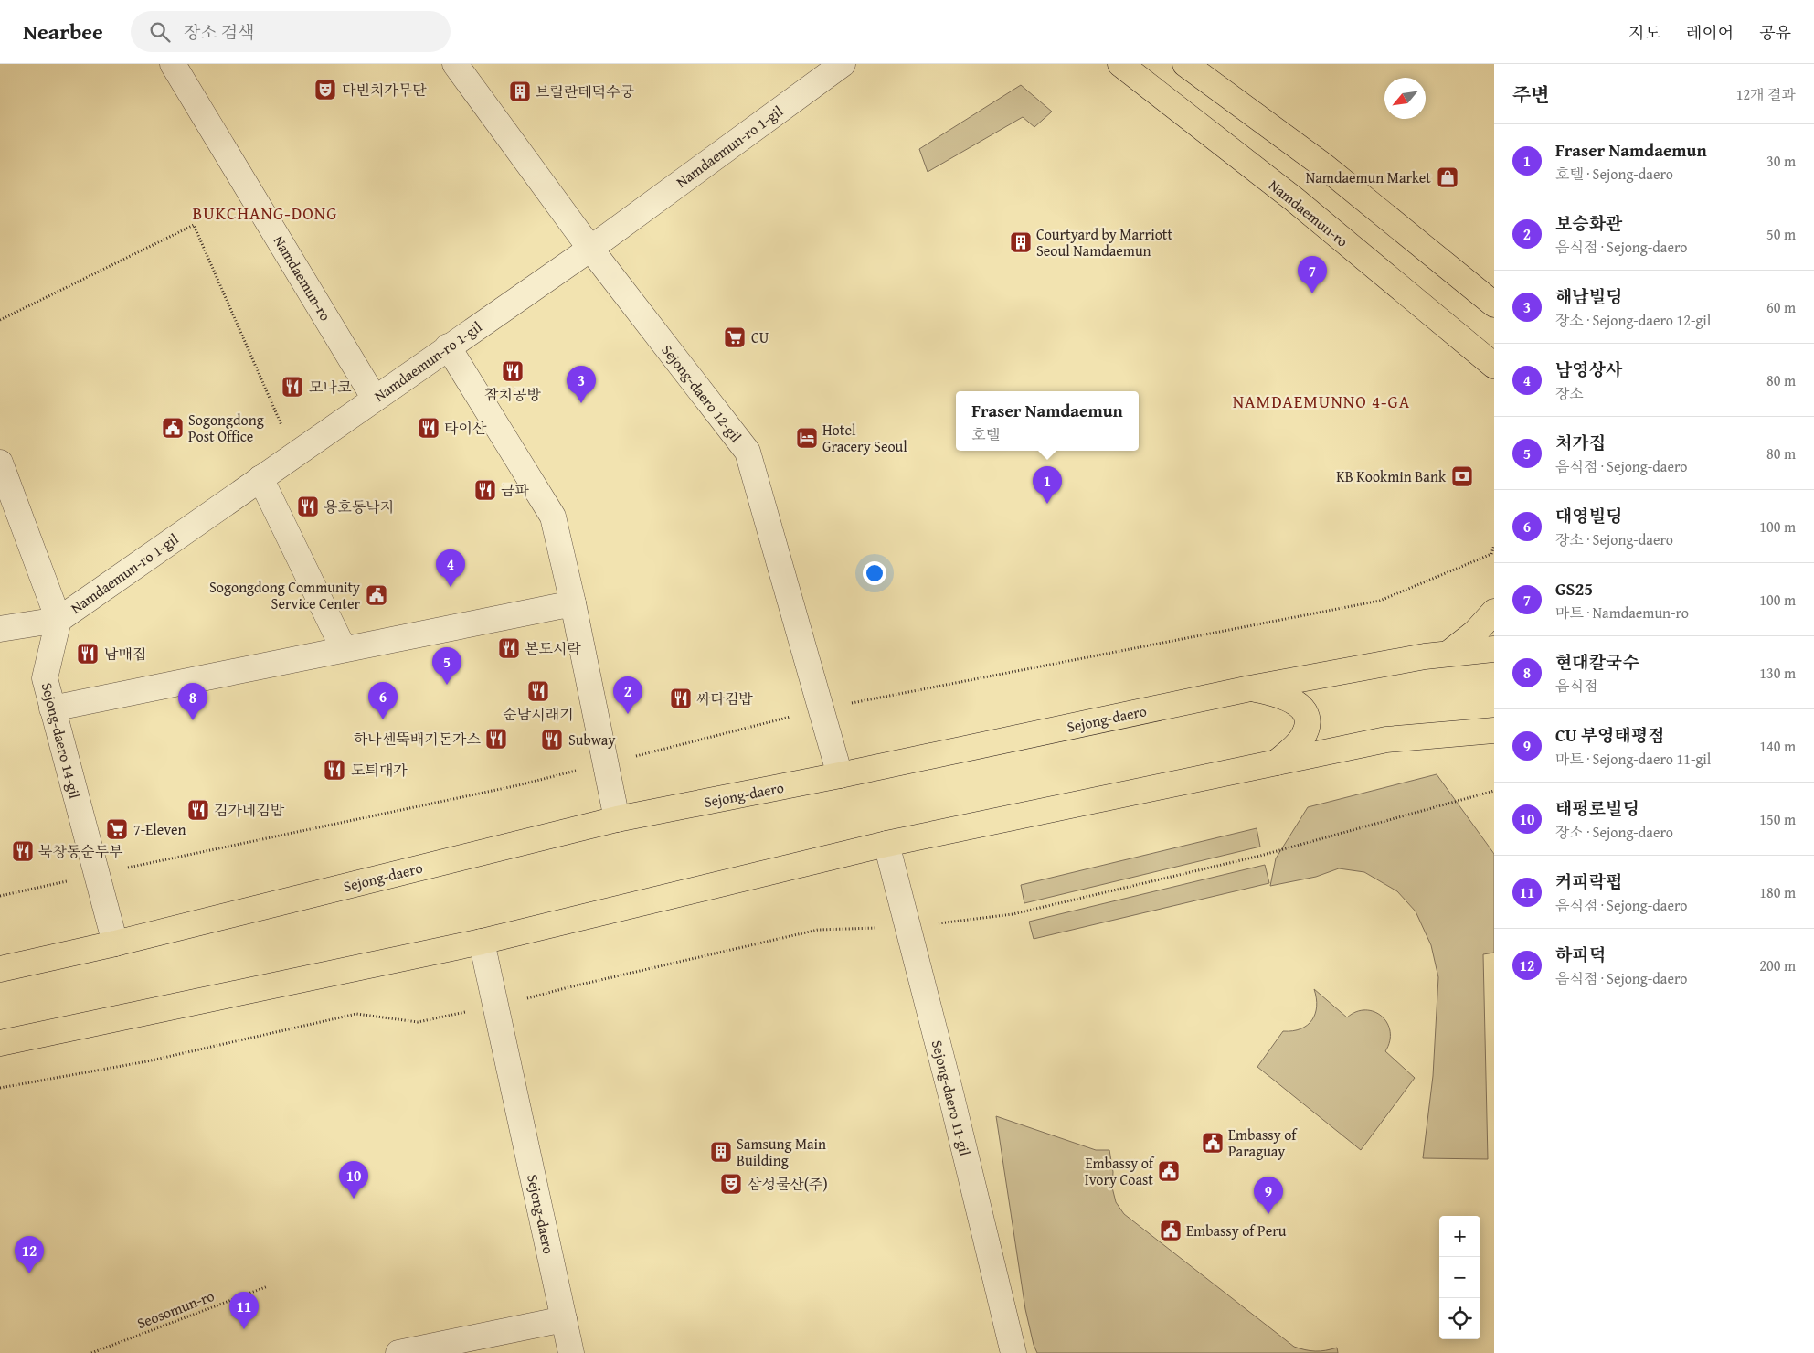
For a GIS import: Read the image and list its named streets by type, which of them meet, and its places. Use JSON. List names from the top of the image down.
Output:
{
  "streets": {
    "main road": ["Namdaemun-ro", "Sejong-daero"],
    "street": [
      "Namdaemun-ro 1-gil",
      "Sejong-daero 12-gil",
      "Sejong-daero 14-gil",
      "Sejong-daero 11-gil"
    ],
    "path": ["Seosomun-ro"]
  },
  "crossings": [
    ["Namdaemun-ro 1-gil", "Namdaemun-ro"],
    ["Namdaemun-ro 1-gil", "Sejong-daero 12-gil"],
    ["Namdaemun-ro 1-gil", "Sejong-daero 14-gil"],
    ["Sejong-daero 12-gil", "Sejong-daero"],
    ["Sejong-daero", "Sejong-daero 14-gil"]
  ],
  "districts": ["BUKCHANG-DONG", "NAMDAEMUNNO 4-GA"],
  "places": {
    "theatre": ["다빈치가무단", "삼성물산(주)"],
    "building": ["브릴란테덕수궁", "Courtyard by Marriott Seoul Namdaemun", "Samsung Main Building"],
    "shop": ["Namdaemun Market"],
    "supermarket": ["CU", "7-Eleven"],
    "restaurant": [
      "참치공방",
      "모나코",
      "타이산",
      "금파",
      "용호동낙지",
      "본도시락",
      "남매집",
      "순남시래기",
      "싸다김밥",
      "하나센뚝배기돈가스",
      "Subway",
      "도틔대가",
      "김가네김밥",
      "북창동순두부"
    ],
    "public building": [
      "Sogongdong Post Office",
      "Sogongdong Community Service Center",
      "Embassy of Paraguay",
      "Embassy of Ivory Coast",
      "Embassy of Peru"
    ],
    "hotel": ["Hotel Gracery Seoul"],
    "bank": ["KB Kookmin Bank"]
  },
  "north": "bottom left",
  "page": {
    "header": "Nearbee",
    "search": "장소 검색",
    "nav": ["지도", "레이어", "공유"],
    "heading": ["주변", "12개 결과"],
    "list": [
      {
        "mark": "1",
        "name": "Fraser Namdaemun",
        "note": "호텔 · Sejong-daero",
        "value": "30 m"
      },
      {
        "mark": "2",
        "name": "보승화관",
        "note": "음식점 · Sejong-daero",
        "value": "50 m"
      },
      {
        "mark": "3",
        "name": "해남빌딩",
        "note": "장소 · Sejong-daero 12-gil",
        "value": "60 m"
      },
      {
        "mark": "4",
        "name": "남영상사",
        "note": "장소",
        "value": "80 m"
      },
      {
        "mark": "5",
        "name": "처가집",
        "note": "음식점 · Sejong-daero",
        "value": "80 m"
      },
      {
        "mark": "6",
        "name": "대영빌딩",
        "note": "장소 · Sejong-daero",
        "value": "100 m"
      },
      {
        "mark": "7",
        "name": "GS25",
        "note": "마트 · Namdaemun-ro",
        "value": "100 m"
      },
      {
        "mark": "8",
        "name": "현대칼국수",
        "note": "음식점",
        "value": "130 m"
      },
      {
        "mark": "9",
        "name": "CU 부영태평점",
        "note": "마트 · Sejong-daero 11-gil",
        "value": "140 m"
      },
      {
        "mark": "10",
        "name": "태평로빌딩",
        "note": "장소 · Sejong-daero",
        "value": "150 m"
      },
      {
        "mark": "11",
        "name": "커피락펍",
        "note": "음식점 · Sejong-daero",
        "value": "180 m"
      },
      {
        "mark": "12",
        "name": "하피덕",
        "note": "음식점 · Sejong-daero",
        "value": "200 m"
      }
    ],
    "pins": [
      "7",
      "3",
      "1",
      "4",
      "5",
      "2",
      "6",
      "8",
      "10",
      "9",
      "12",
      "11"
    ],
    "popup": ["Fraser Namdaemun", "호텔"],
    "map_buttons": ["+", "−"]
  }
}
